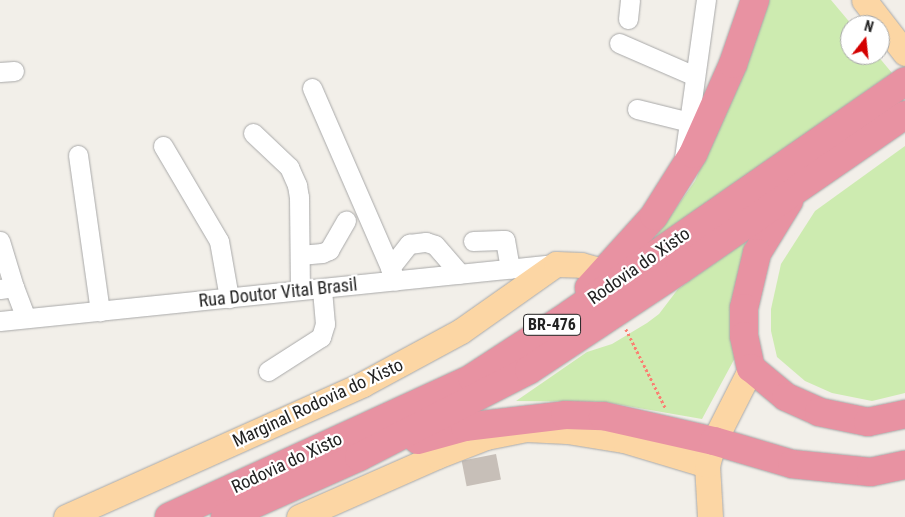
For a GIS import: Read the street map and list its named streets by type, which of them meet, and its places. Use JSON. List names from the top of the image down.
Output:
{
  "streets": {
    "highway": ["Rodovia do Xisto", "BR-476"],
    "main road": ["Marginal Rodovia do Xisto"],
    "street": ["Rua Doutor Vital Brasil"]
  },
  "crossings": [
    ["Rua Doutor Vital Brasil", "Marginal Rodovia do Xisto"]
  ],
  "north": "top"
}
